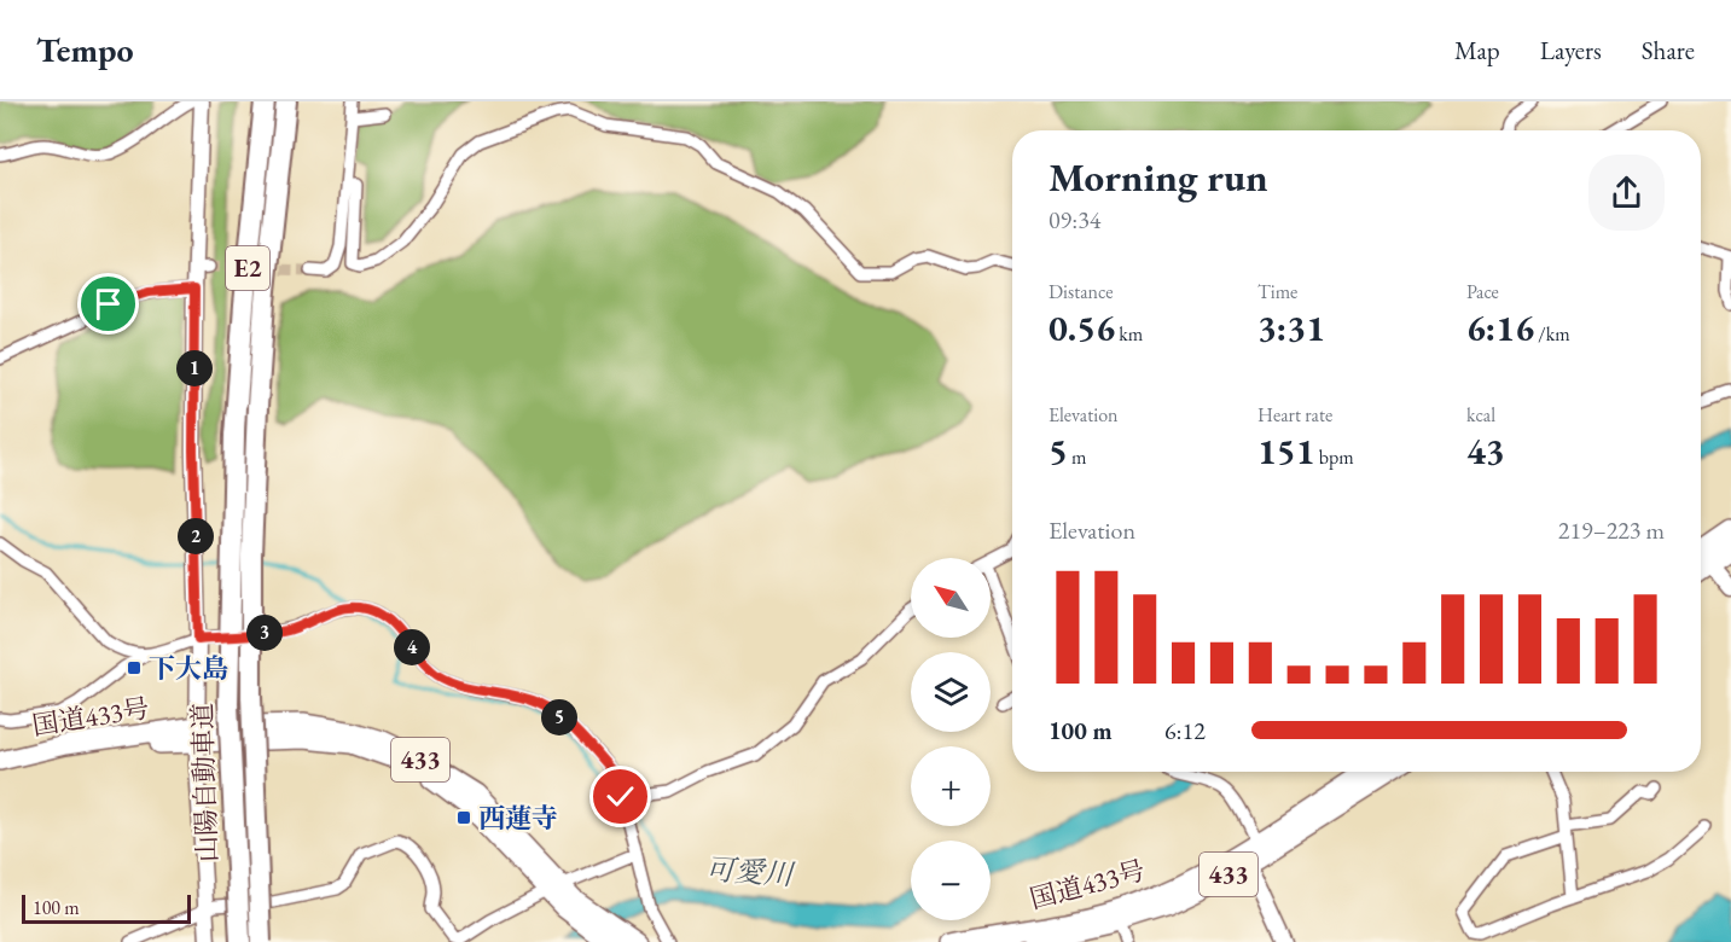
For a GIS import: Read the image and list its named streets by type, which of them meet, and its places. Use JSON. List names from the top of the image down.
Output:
{
  "streets": {
    "highway": [
      "E2",
      "国道433号",
      "433",
      "山陽自動車道"
    ]
  },
  "water": ["可愛川"],
  "places": {
    "transit": ["下大島", "西蓮寺"]
  },
  "scale_bar": "100 m",
  "north": "top left",
  "page": {
    "header": "Tempo",
    "nav": ["Map", "Layers", "Share"],
    "heading": ["Morning run", "09:34"],
    "stats": [
      ["Distance", "0.56 km"],
      ["Time", "3:31"],
      ["Pace", "6:16 /km"],
      ["Elevation", "5 m"],
      ["Heart rate", "151 bpm"],
      ["kcal", "43"]
    ],
    "pins": [
      "1",
      "2",
      "3",
      "4",
      "5"
    ],
    "chart": ["Elevation", "219–223 m"],
    "map_buttons": ["+", "−"],
    "list": [
      {
        "name": "100 m",
        "note": "6:12"
      }
    ],
    "scale": "100 m"
  }
}
